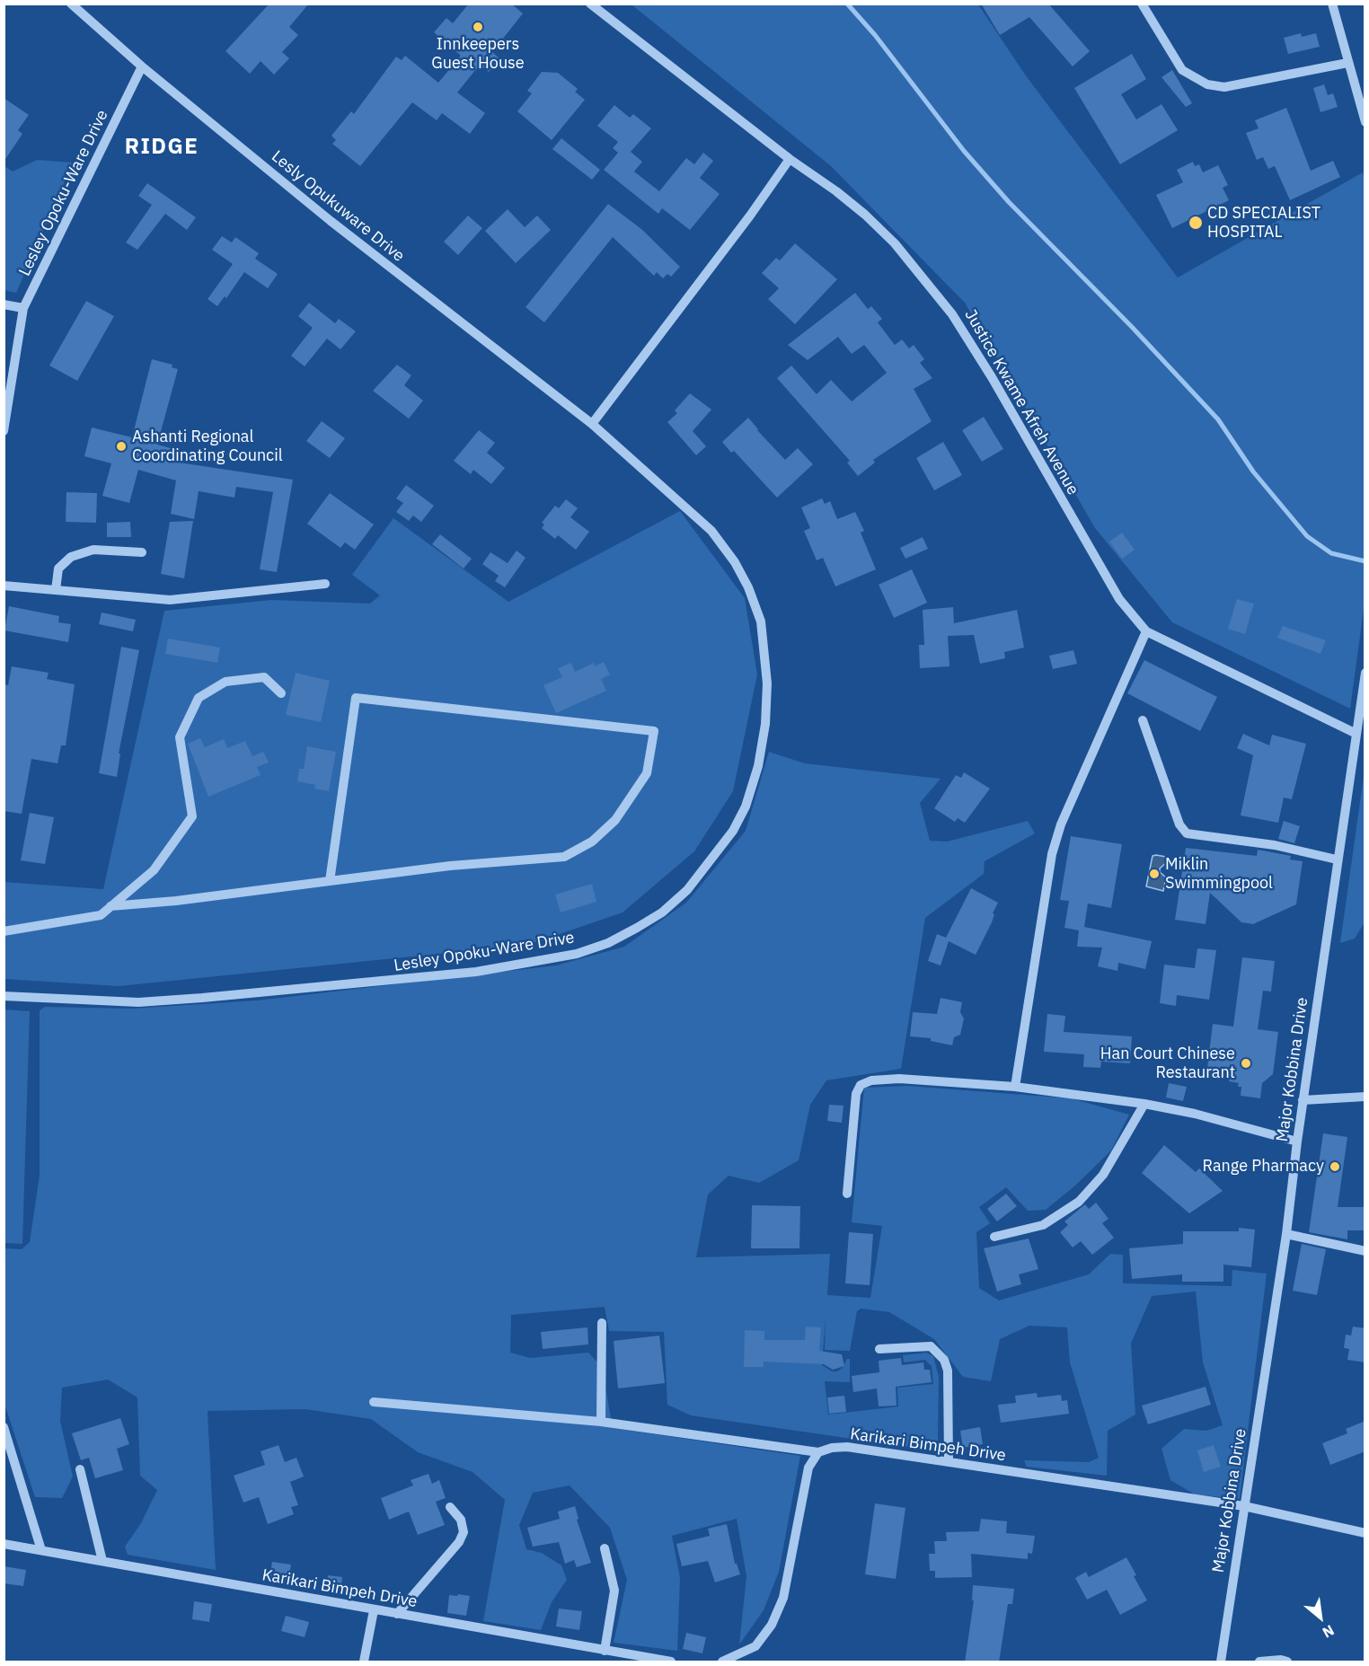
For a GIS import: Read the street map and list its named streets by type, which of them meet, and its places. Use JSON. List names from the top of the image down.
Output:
{
  "streets": {
    "street": [
      "Lesley Opoku-Ware Drive",
      "Lesly Opukuware Drive",
      "Justice Kwame Afreh Avenue",
      "Major Kobbina Drive",
      "Karikari Bimpeh Drive"
    ]
  },
  "crossings": [
    ["Lesley Opoku-Ware Drive", "Lesly Opukuware Drive"],
    ["Justice Kwame Afreh Avenue", "Major Kobbina Drive"],
    ["Major Kobbina Drive", "Karikari Bimpeh Drive"]
  ],
  "districts": ["RIDGE"],
  "places": [
    "Innkeepers Guest House",
    "CD SPECIALIST HOSPITAL",
    "Ashanti Regional Coordinating Council",
    "Miklin Swimmingpool",
    "Han Court Chinese Restaurant",
    "Range Pharmacy"
  ],
  "north": "bottom right"
}
